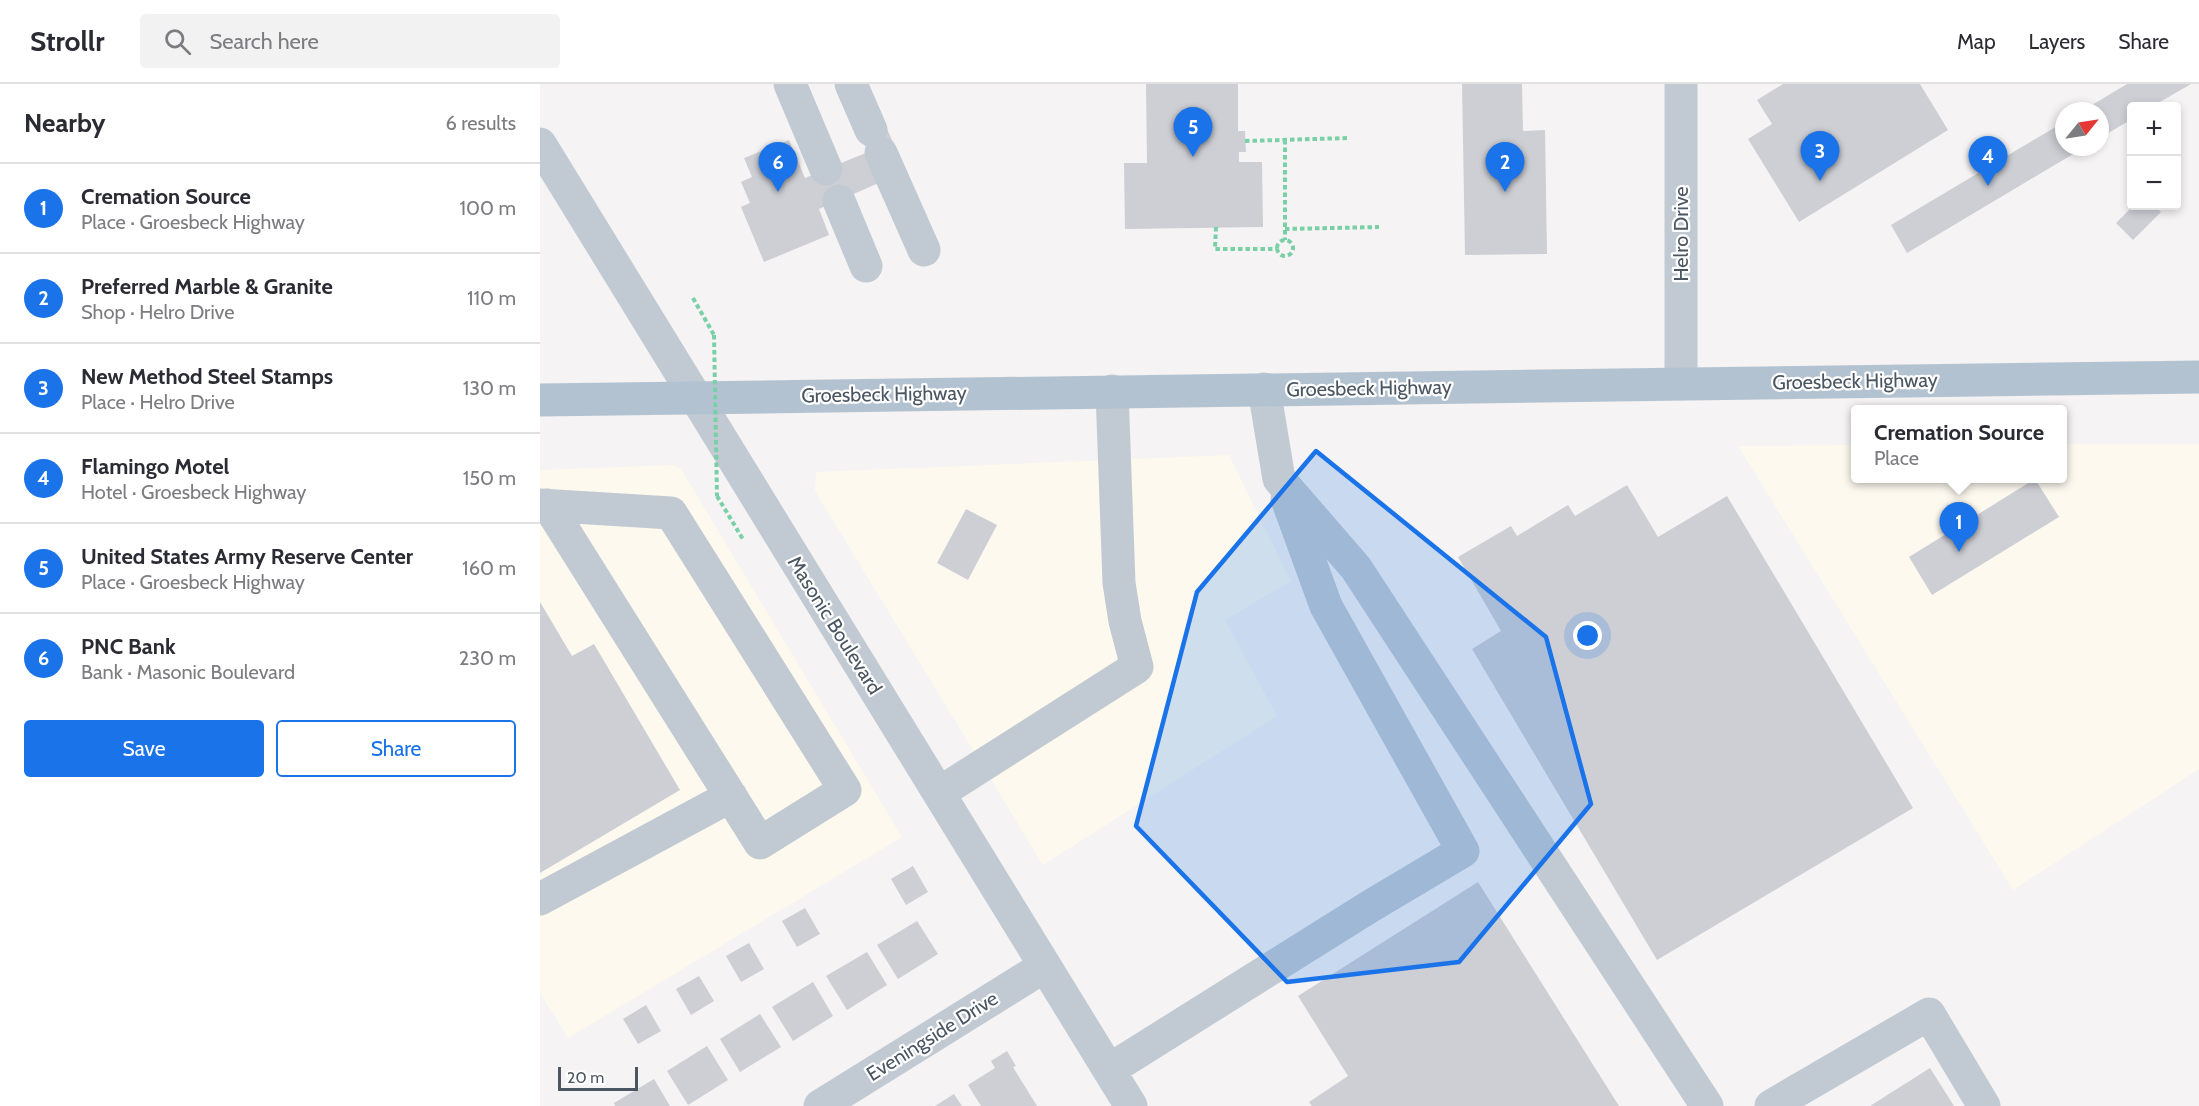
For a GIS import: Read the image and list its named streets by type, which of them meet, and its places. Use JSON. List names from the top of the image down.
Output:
{
  "streets": {
    "main road": ["Groesbeck Highway"],
    "street": ["Helro Drive", "Masonic Boulevard", "Eveningside Drive"]
  },
  "crossings": [
    ["Helro Drive", "Groesbeck Highway"],
    ["Groesbeck Highway", "Masonic Boulevard"],
    ["Masonic Boulevard", "Eveningside Drive"]
  ],
  "scale_bar": "20 m",
  "north": "top right",
  "page": {
    "header": "Strollr",
    "search": "Search here",
    "nav": ["Map", "Layers", "Share"],
    "heading": ["Nearby", "6 results"],
    "map_buttons": ["+", "−"],
    "pins": [
      "5",
      "3",
      "4",
      "2",
      "6",
      "1"
    ],
    "list": [
      {
        "mark": "1",
        "name": "Cremation Source",
        "note": "Place · Groesbeck Highway",
        "value": "100 m"
      },
      {
        "mark": "2",
        "name": "Preferred Marble & Granite",
        "note": "Shop · Helro Drive",
        "value": "110 m"
      },
      {
        "mark": "3",
        "name": "New Method Steel Stamps",
        "note": "Place · Helro Drive",
        "value": "130 m"
      },
      {
        "mark": "4",
        "name": "Flamingo Motel",
        "note": "Hotel · Groesbeck Highway",
        "value": "150 m"
      },
      {
        "mark": "5",
        "name": "United States Army Reserve Center",
        "note": "Place · Groesbeck Highway",
        "value": "160 m"
      },
      {
        "mark": "6",
        "name": "PNC Bank",
        "note": "Bank · Masonic Boulevard",
        "value": "230 m"
      }
    ],
    "popup": ["Cremation Source", "Place"],
    "buttons": ["Save", "Share"],
    "scale": "20 m"
  }
}
